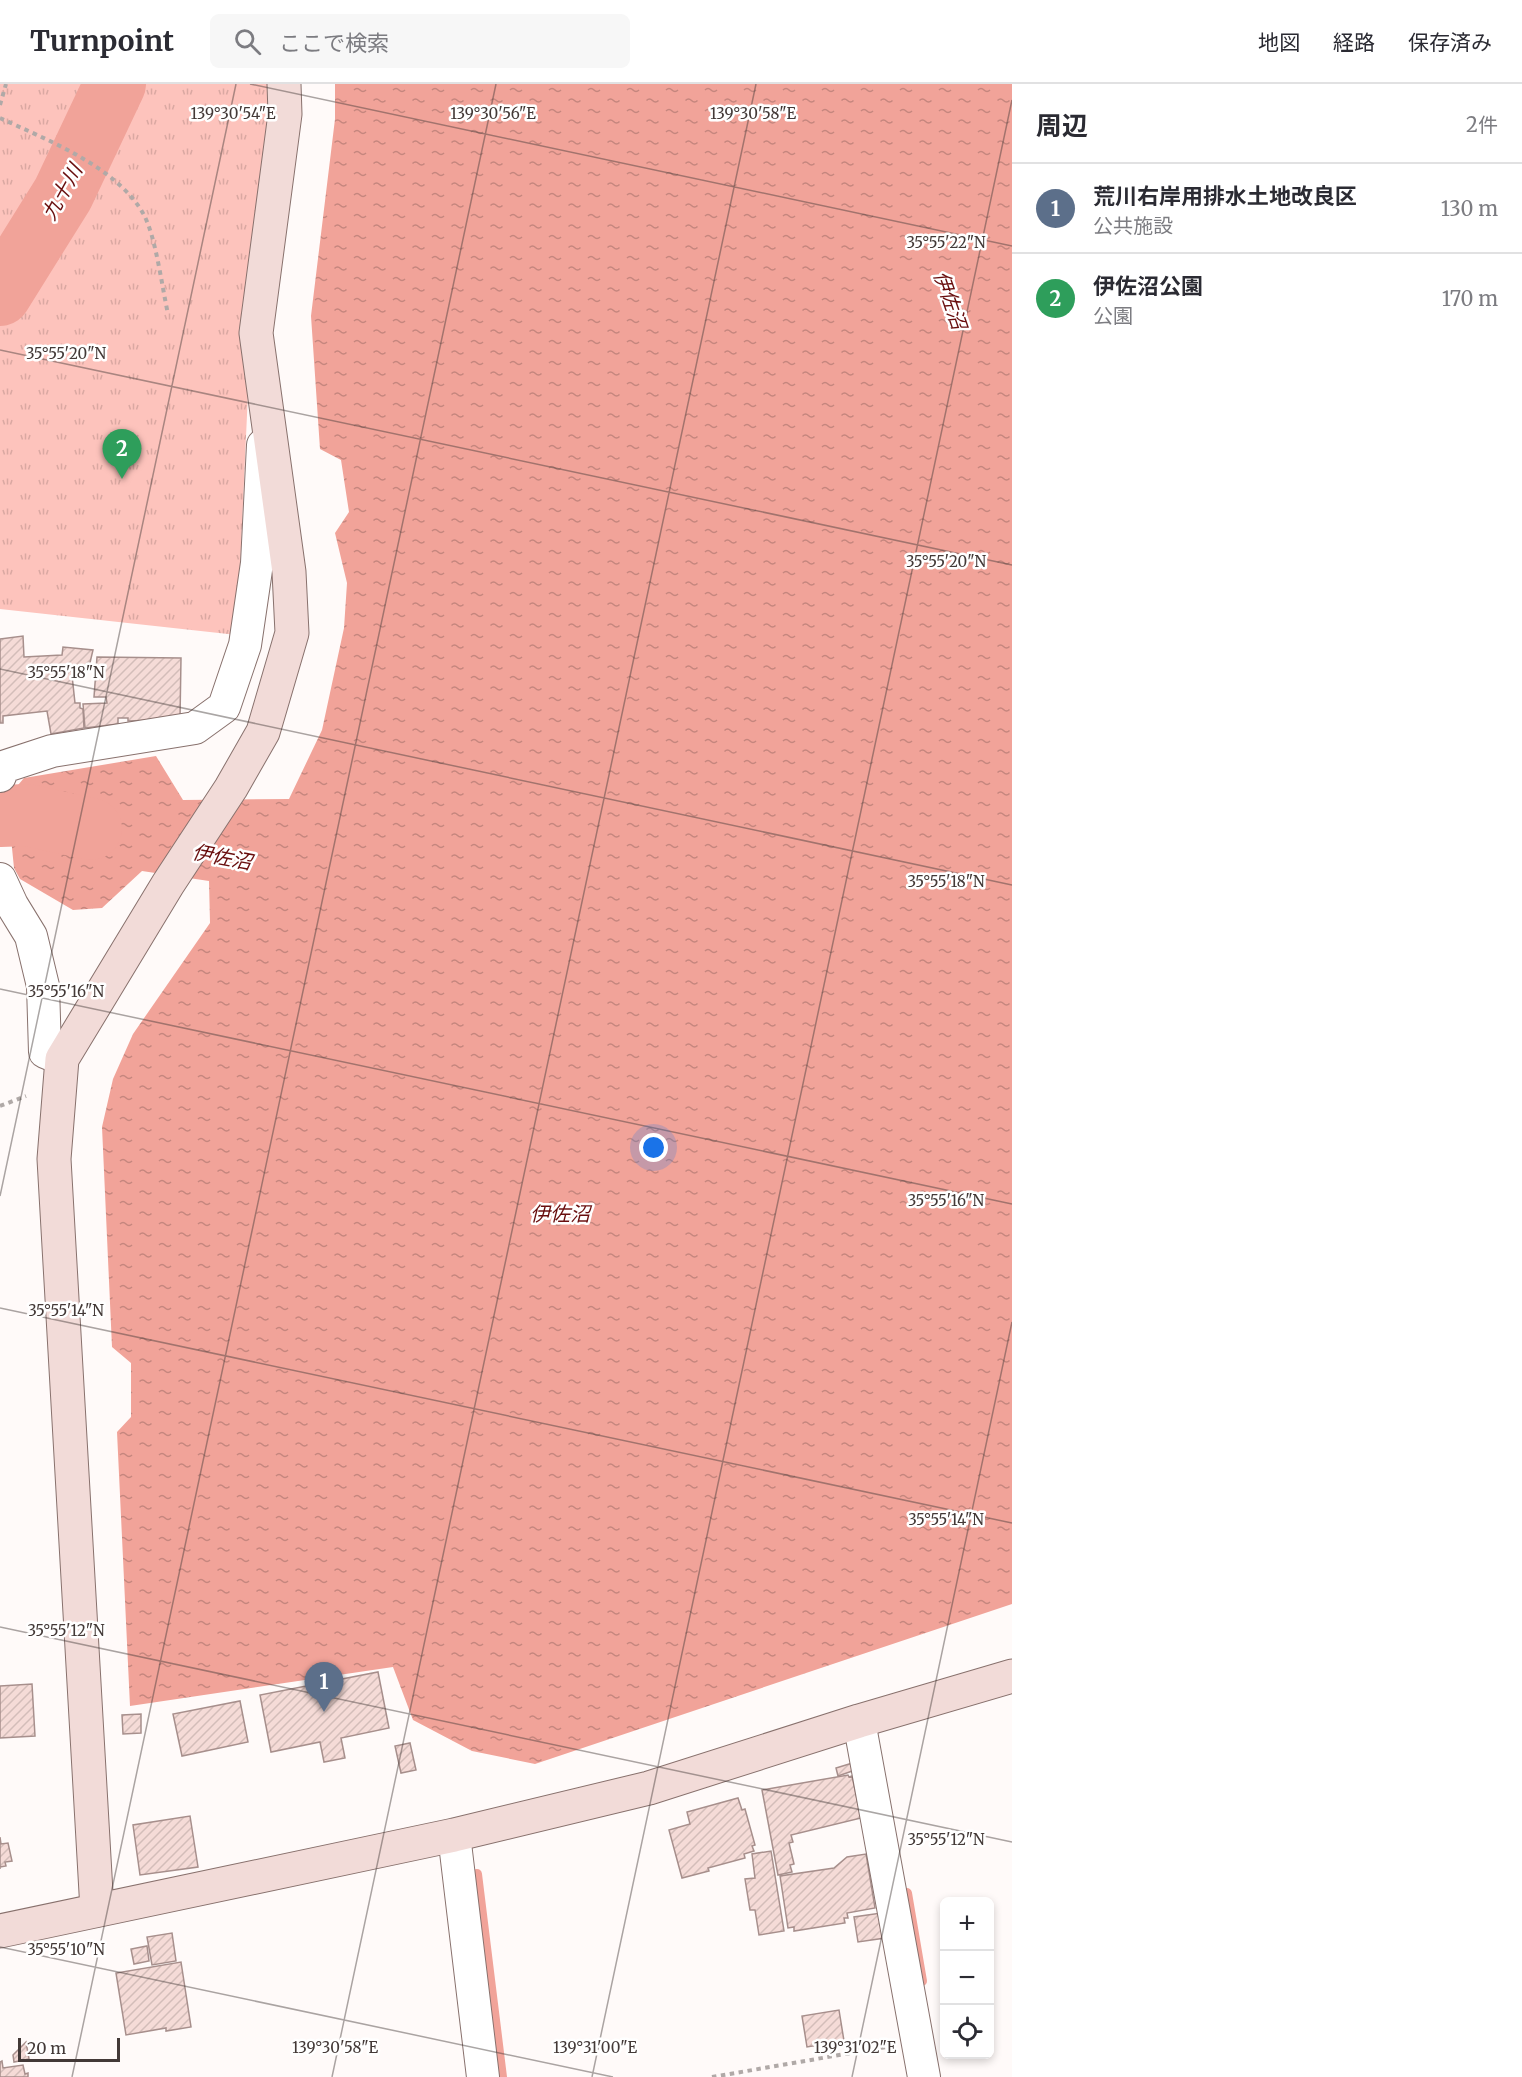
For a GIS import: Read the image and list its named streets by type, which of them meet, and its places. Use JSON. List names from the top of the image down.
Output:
{
  "water": ["九十川", "伊佐沼"],
  "scale_bar": "20 m",
  "page": {
    "header": "Turnpoint",
    "search": "ここで検索",
    "nav": ["地図", "経路", "保存済み"],
    "heading": ["周辺", "2件"],
    "list": [
      {
        "mark": "1",
        "name": "荒川右岸用排水土地改良区",
        "note": "公共施設",
        "value": "130 m"
      },
      {
        "mark": "2",
        "name": "伊佐沼公園",
        "note": "公園",
        "value": "170 m"
      }
    ],
    "pins": ["2", "1"],
    "map_buttons": ["+", "−"],
    "scale": "20 m"
  },
  "coordinates": [
    "139°30'54\"E",
    "139°30'56\"E",
    "139°30'58\"E",
    "35°55'22\"N",
    "35°55'20\"N",
    "35°55'18\"N",
    "35°55'16\"N",
    "35°55'14\"N",
    "35°55'12\"N",
    "35°55'10\"N",
    "139°31'00\"E",
    "139°31'02\"E"
  ]
}
